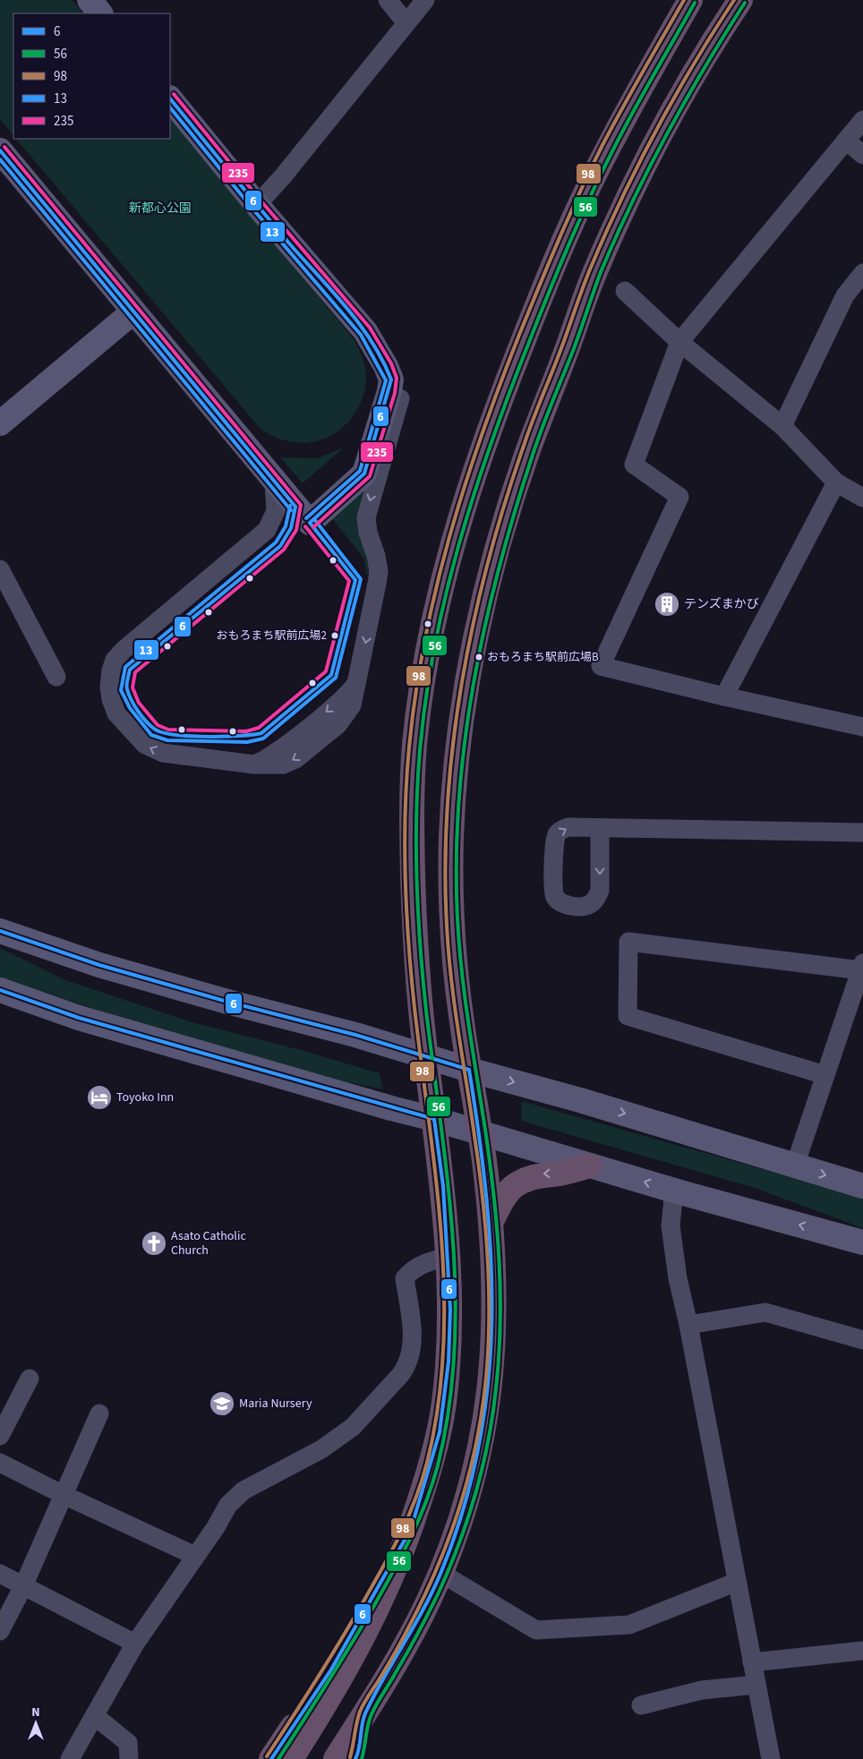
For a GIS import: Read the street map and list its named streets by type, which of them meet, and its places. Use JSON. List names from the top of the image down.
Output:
{
  "parks": ["新都心公園"],
  "places": {
    "building": ["テンズまかび"],
    "other": ["おもろまち駅前広場2", "おもろまち駅前広場B"],
    "hotel": ["Toyoko Inn"],
    "church": ["Asato Catholic Church"],
    "school or university": ["Maria Nursery"]
  },
  "lines": [
    "transit line 98",
    "transit line 56",
    "transit line 235",
    "transit line 6",
    "transit line 13"
  ],
  "legend": [
    "6",
    "56",
    "98",
    "13",
    "235"
  ],
  "north": "top"
}
